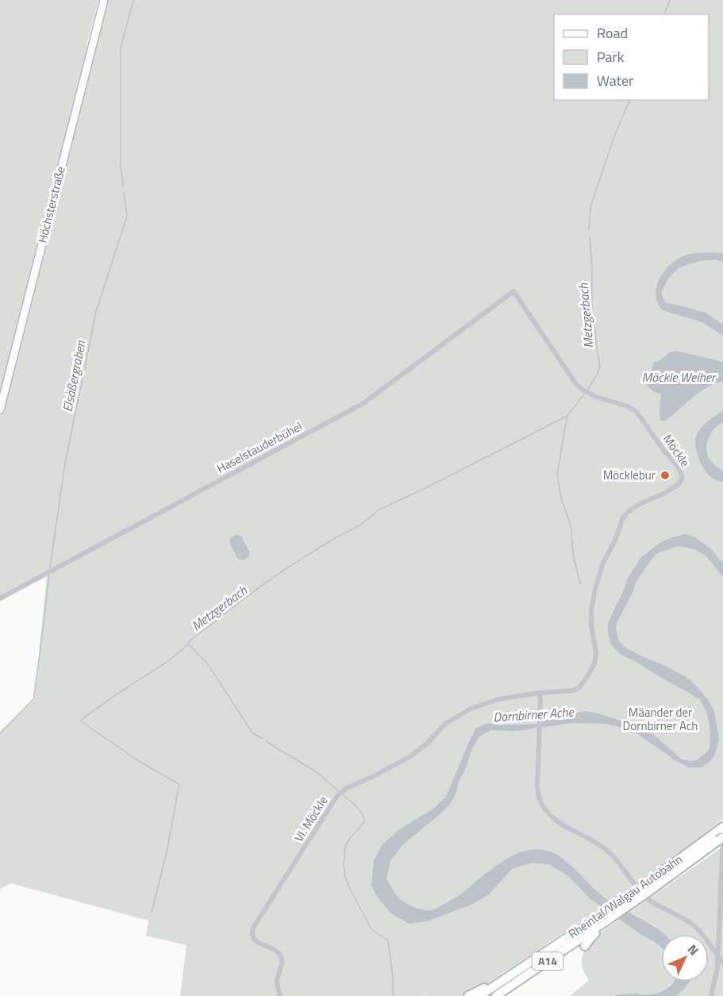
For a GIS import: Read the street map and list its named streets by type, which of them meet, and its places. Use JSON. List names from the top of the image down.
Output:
{
  "streets": {
    "highway": ["Rheintal/Walgau Autobahn", "A14"],
    "main road": ["Höchsterstraße"],
    "street": ["Haselstauderbühel", "Möckle", "VI. Möckle"]
  },
  "crossings": [
    ["Haselstauderbühel", "Möckle"],
    ["Möckle", "VI. Möckle"]
  ],
  "water": [
    "Metzgerbach",
    "Elsäßergraben",
    "Möckle Weiher",
    "Dornbirner Ache"
  ],
  "parks": ["Mäander der Dornbirner Ach"],
  "places": ["Möcklebur"],
  "legend": ["Road", "Park", "Water"],
  "north": "top right"
}
